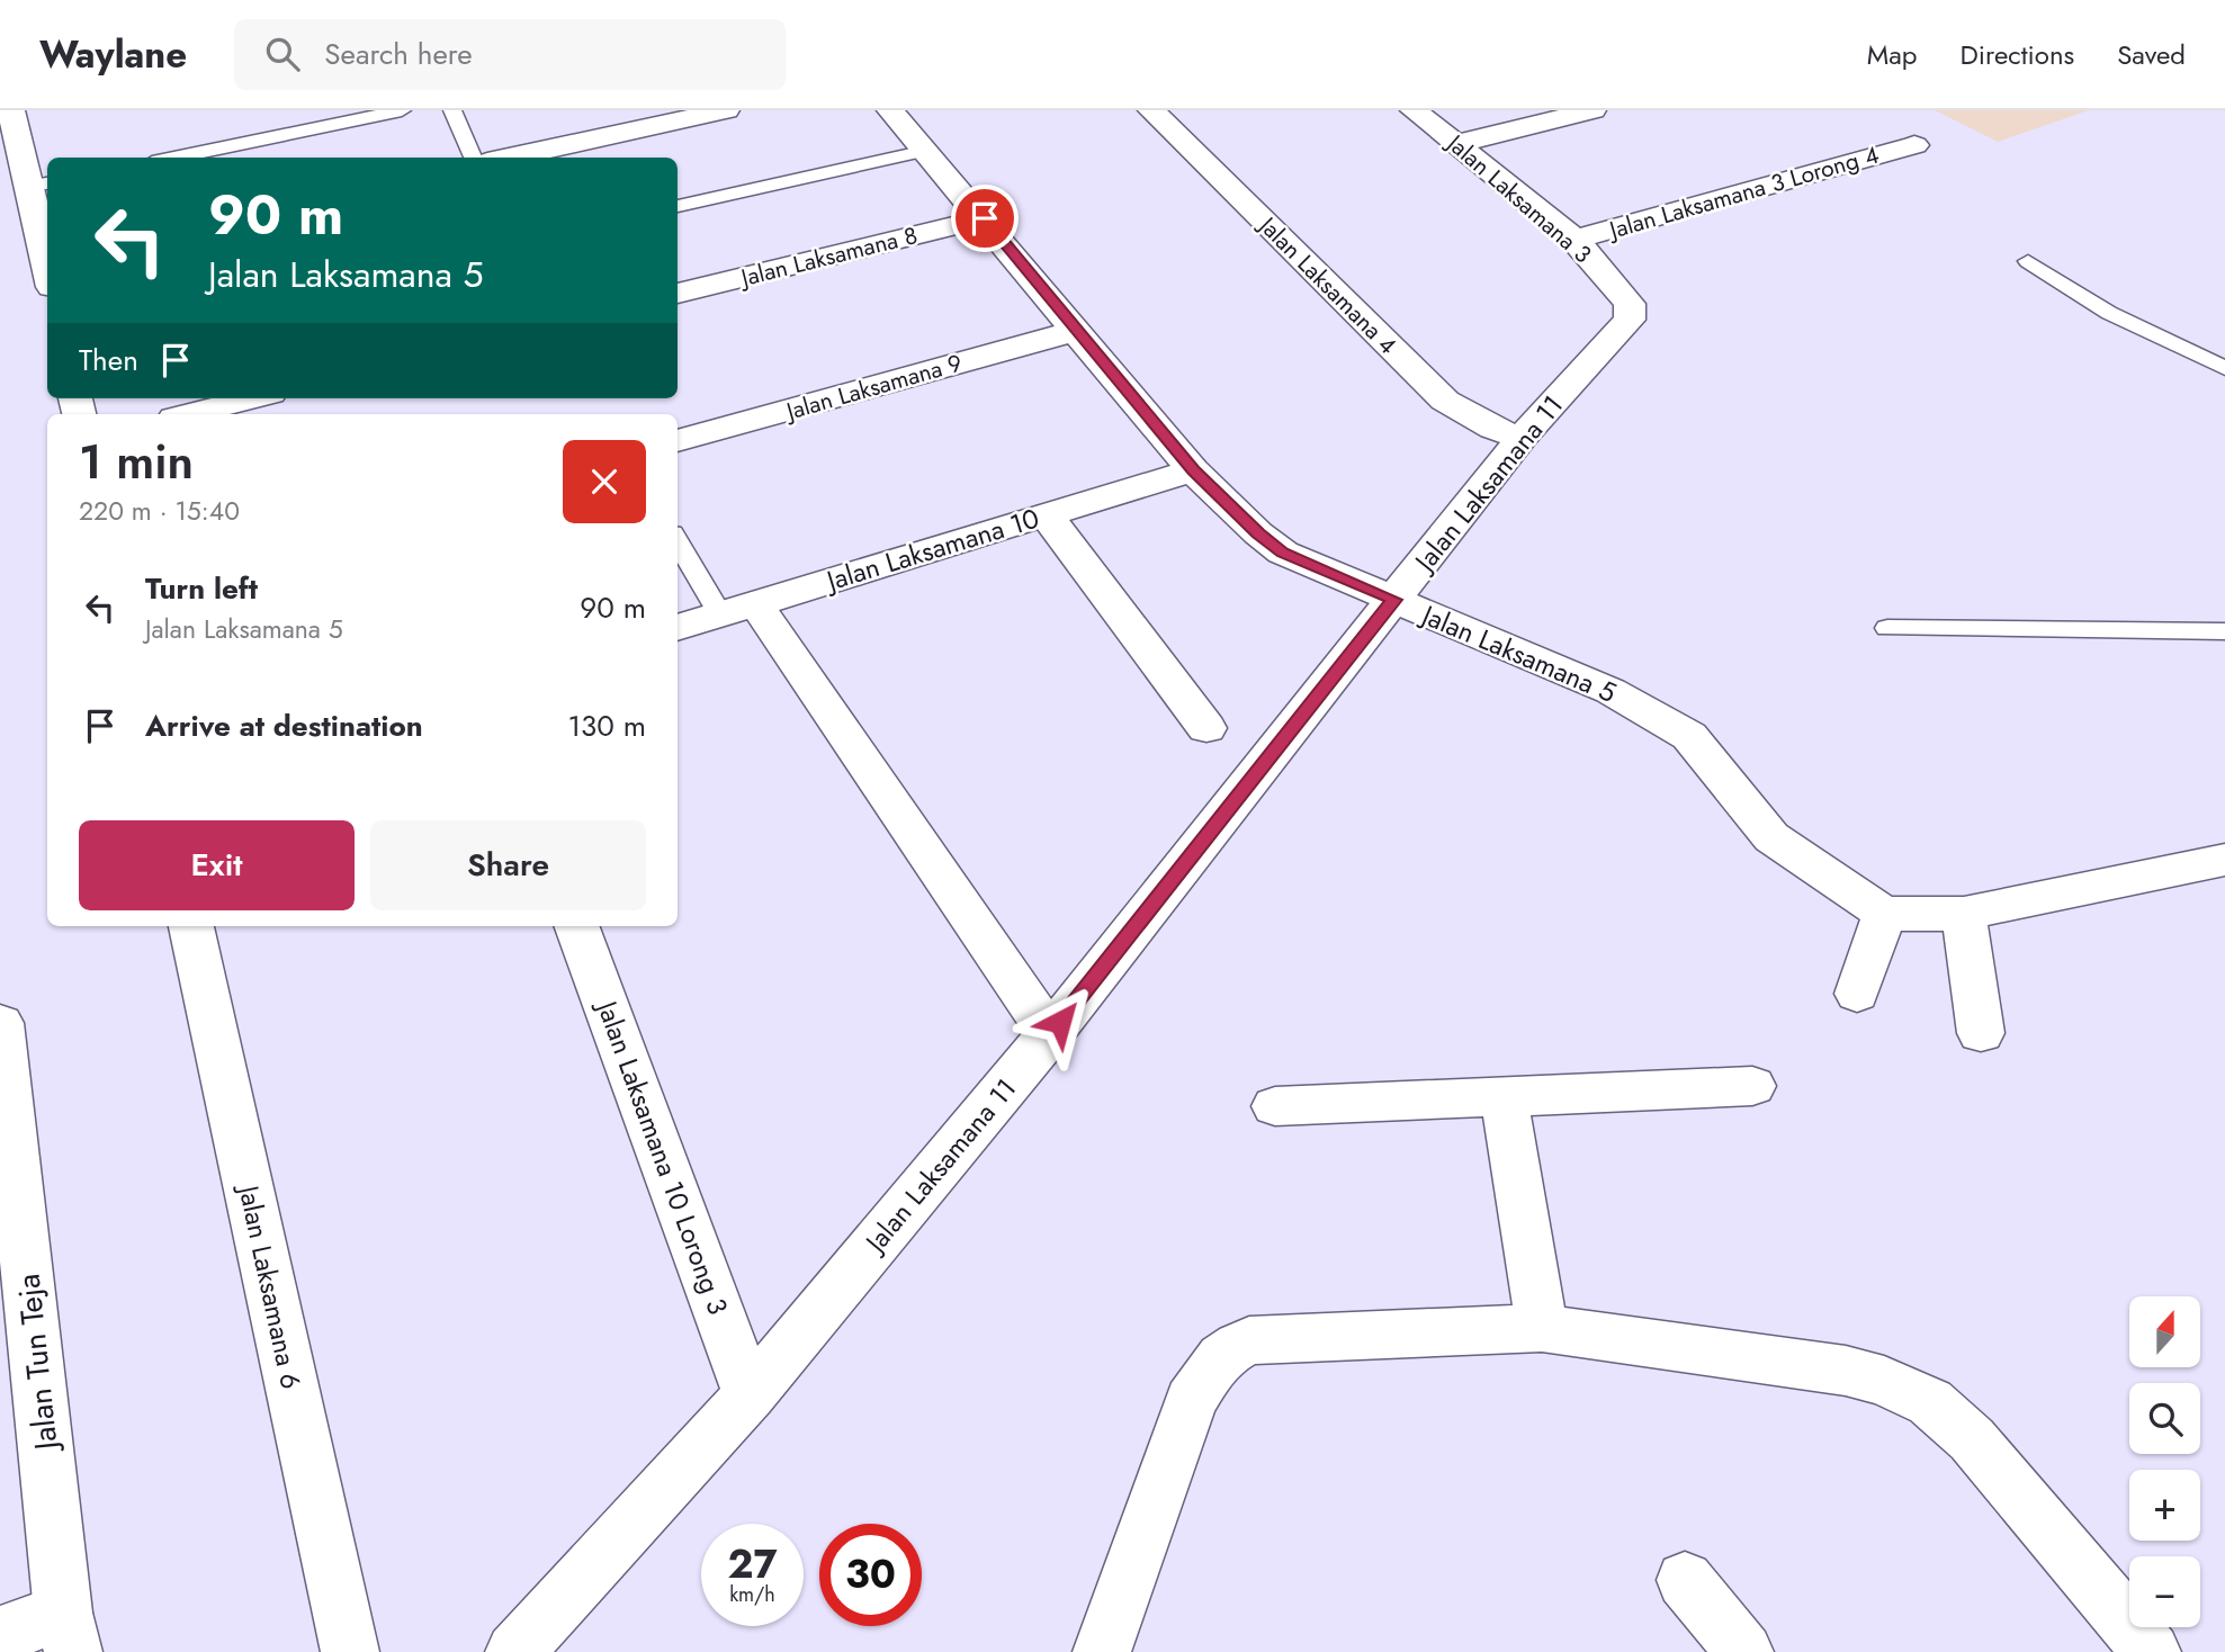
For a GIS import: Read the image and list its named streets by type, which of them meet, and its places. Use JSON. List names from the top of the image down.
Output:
{
  "streets": {
    "street": [
      "Jalan Laksamana 3 Lorong 4",
      "Jalan Laksamana 3",
      "Jalan Laksamana 8",
      "Jalan Laksamana 4",
      "Jalan Laksamana 9",
      "Jalan Laksamana 11",
      "Jalan Laksamana 10",
      "Jalan Laksamana 5",
      "Jalan Laksamana 10 Lorong 3",
      "Jalan Laksamana 6",
      "Jalan Tun Teja"
    ]
  },
  "crossings": [
    ["Jalan Laksamana 3 Lorong 4", "Jalan Laksamana 3"],
    ["Jalan Laksamana 3", "Jalan Laksamana 11"],
    ["Jalan Laksamana 8", "Jalan Laksamana 5"],
    ["Jalan Laksamana 4", "Jalan Laksamana 11"],
    ["Jalan Laksamana 9", "Jalan Laksamana 5"],
    ["Jalan Laksamana 11", "Jalan Laksamana 5"],
    ["Jalan Laksamana 11", "Jalan Laksamana 10 Lorong 3"],
    ["Jalan Laksamana 10", "Jalan Laksamana 5"]
  ],
  "north": "top",
  "page": {
    "header": "Waylane",
    "search": "Search here",
    "nav": ["Map", "Directions", "Saved"],
    "turn": ["90 m", "Jalan Laksamana 5"],
    "then": "Then",
    "heading": ["1 min", "220 m · 15:40"],
    "list": [
      {
        "name": "Turn left",
        "note": "Jalan Laksamana 5",
        "value": "90 m"
      },
      {
        "name": "Arrive at destination",
        "value": "130 m"
      }
    ],
    "buttons": ["Exit", "Share"],
    "map_buttons": ["+", "−"],
    "speed": "27 km/h",
    "limit": "30"
  }
}
